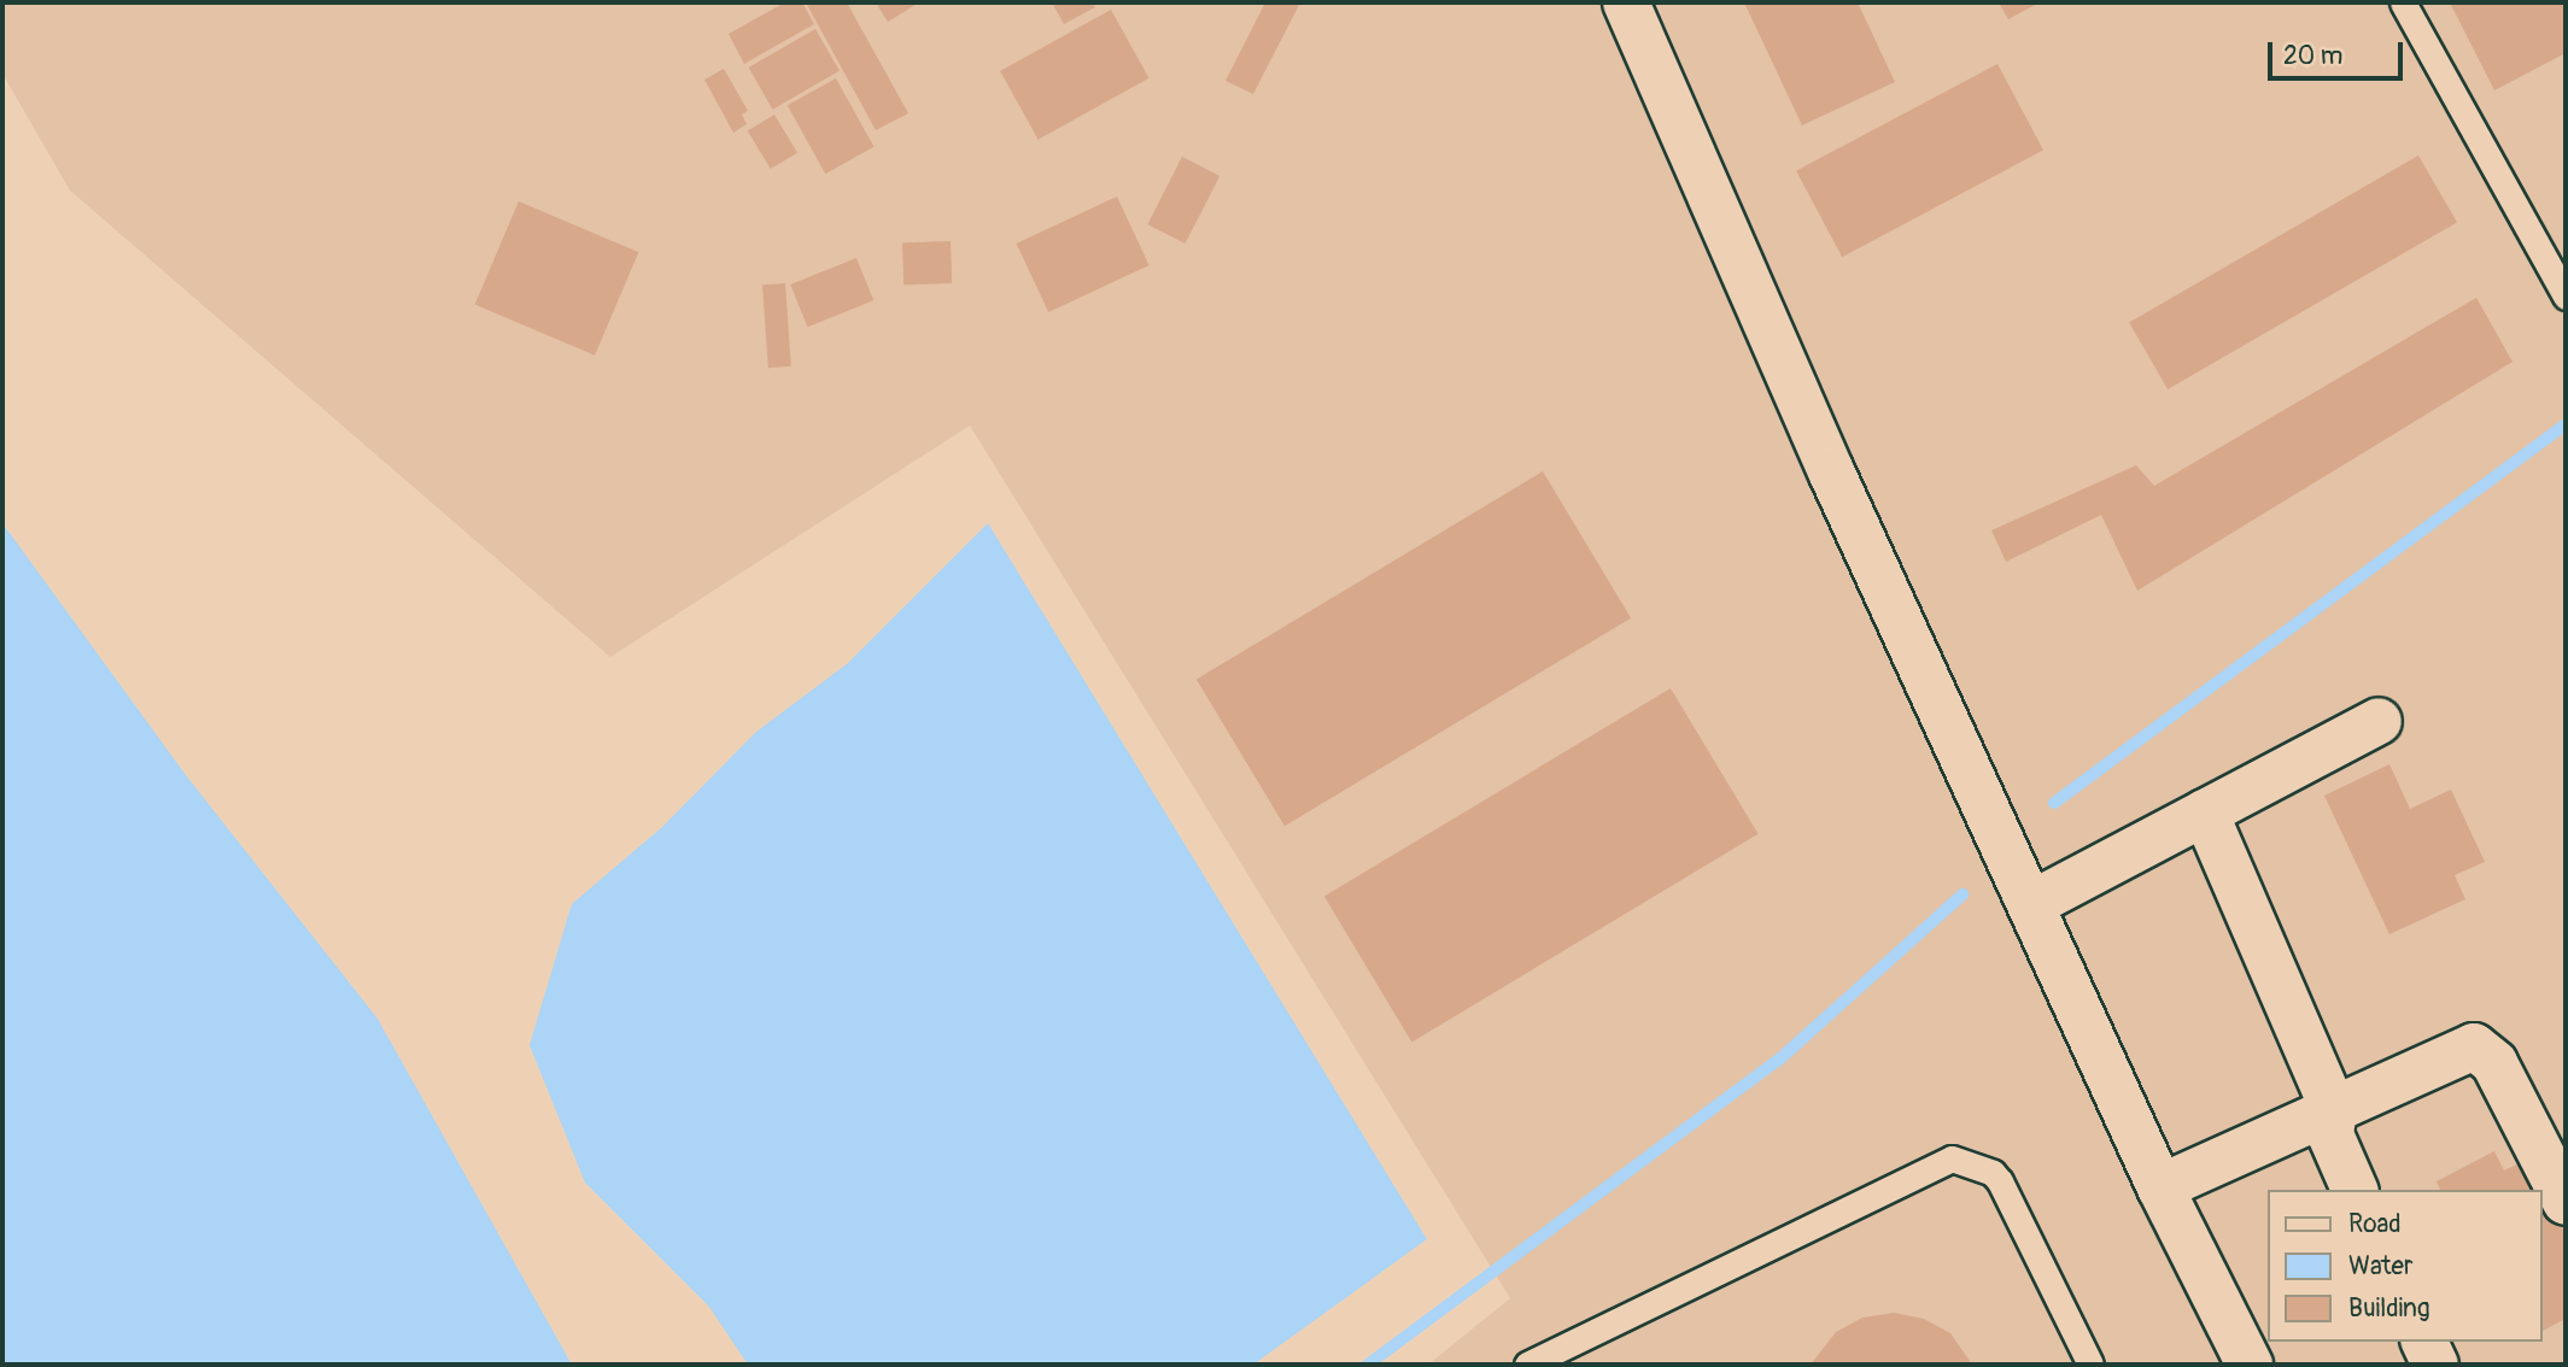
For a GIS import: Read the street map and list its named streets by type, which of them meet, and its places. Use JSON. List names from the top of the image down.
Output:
{
  "legend": ["Road", "Water", "Building"],
  "scale_bar": "20 m"
}
